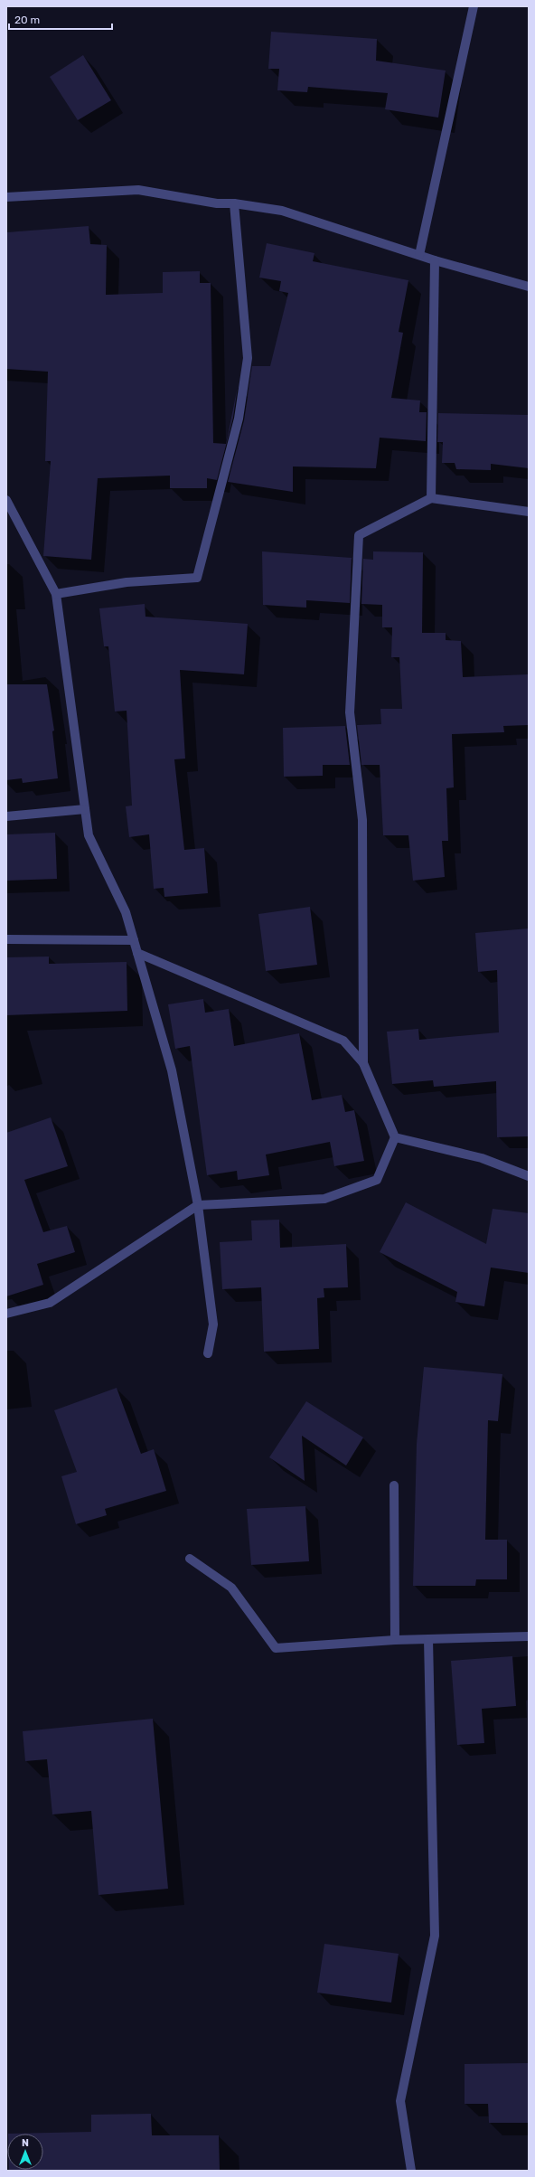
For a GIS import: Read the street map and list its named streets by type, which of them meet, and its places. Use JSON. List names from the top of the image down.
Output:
{
  "scale_bar": "20 m",
  "north": "top"
}
